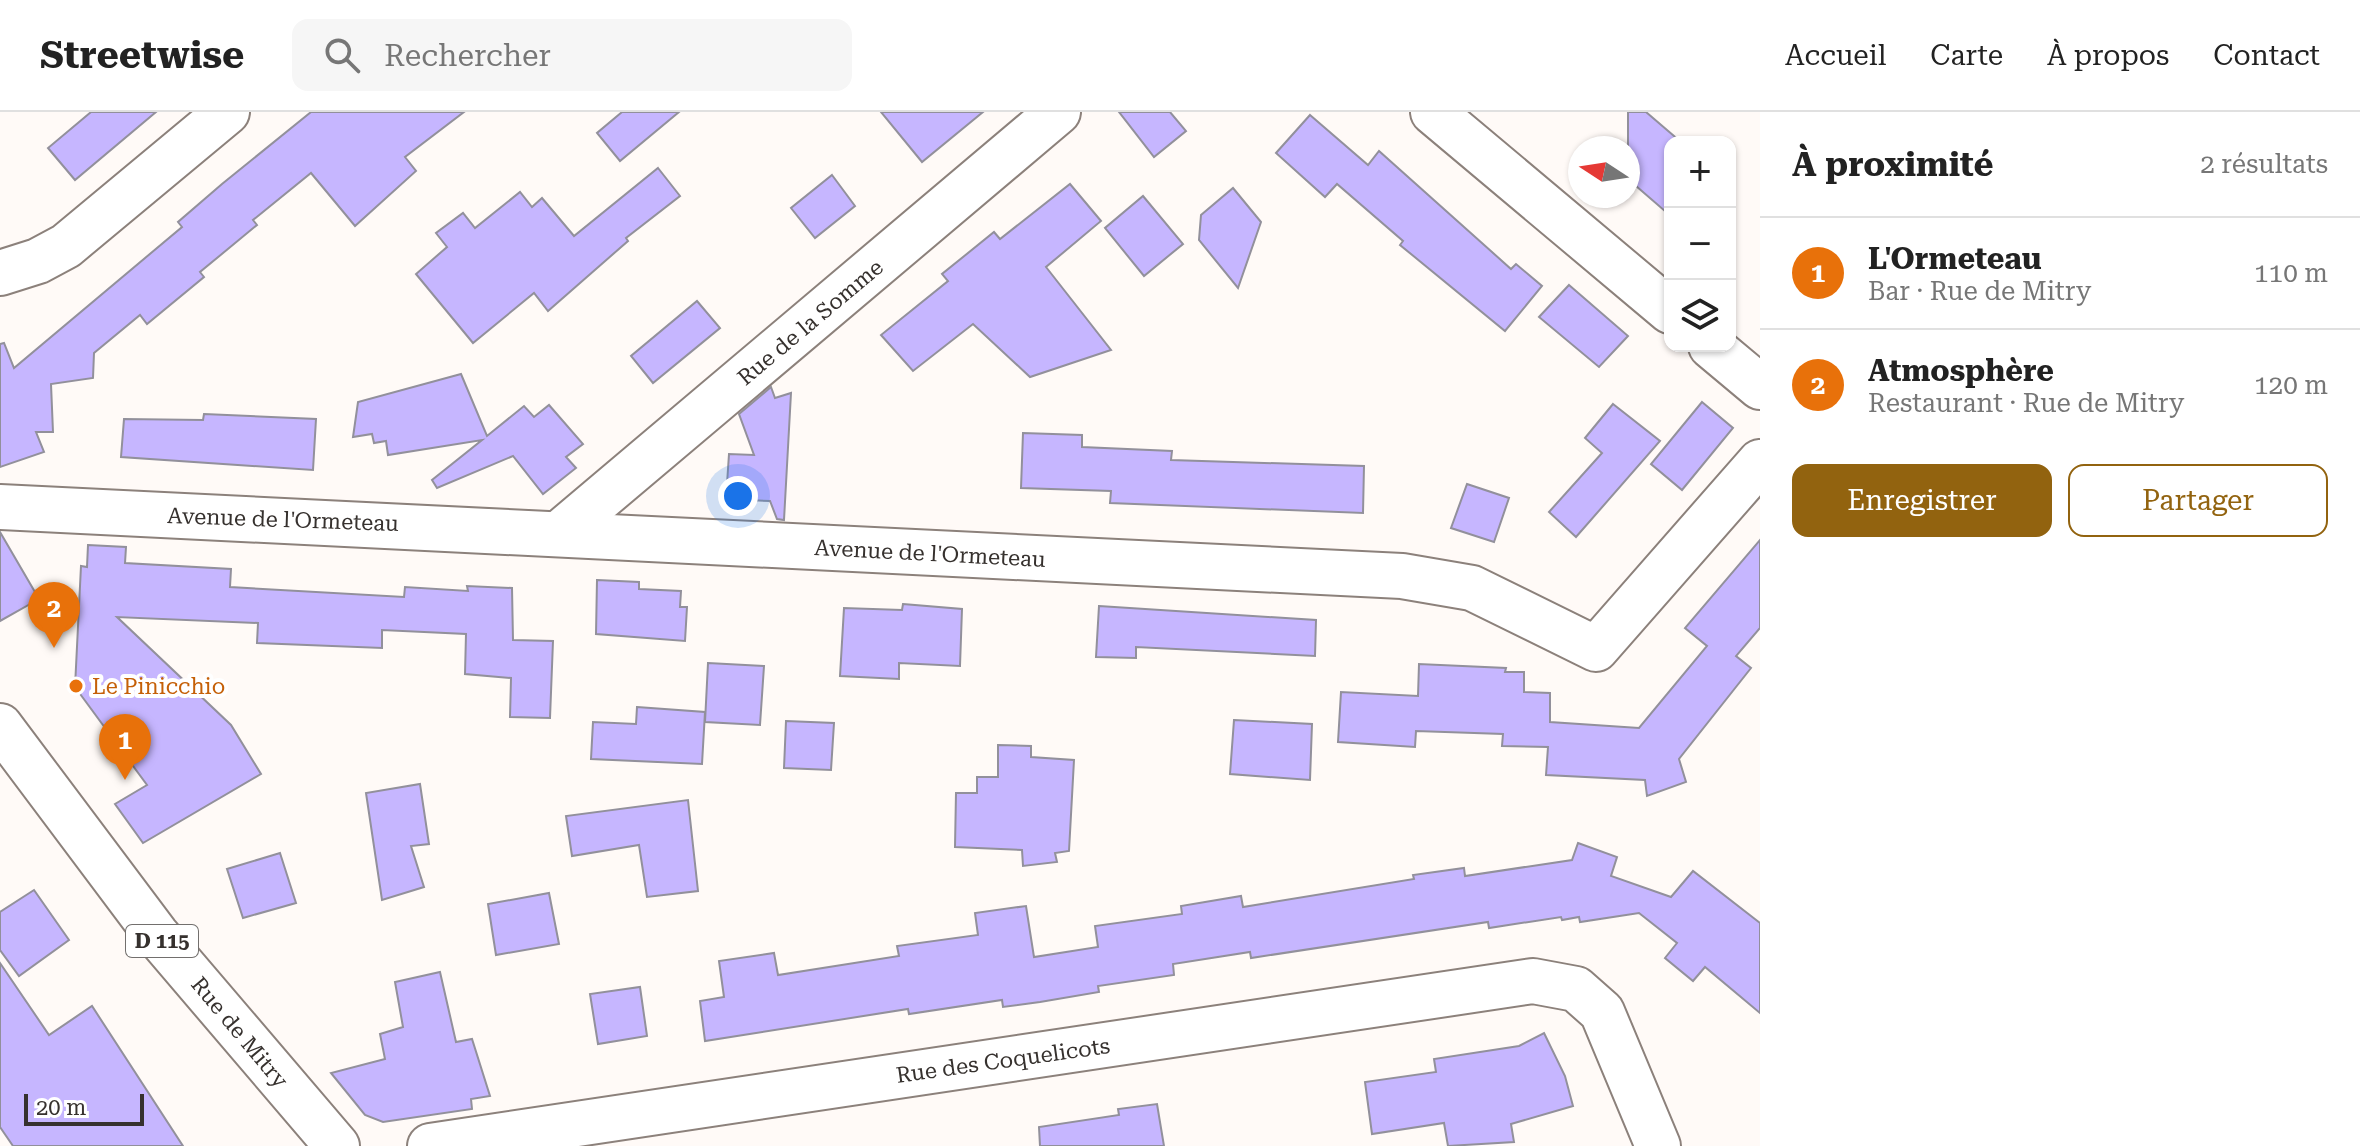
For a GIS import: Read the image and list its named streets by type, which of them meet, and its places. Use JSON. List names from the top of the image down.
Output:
{
  "streets": {
    "street": [
      "Rue de la Somme",
      "Avenue de l'Ormeteau",
      "D 115",
      "Rue de Mitry",
      "Rue des Coquelicots"
    ]
  },
  "crossings": [
    ["Rue de la Somme", "Avenue de l'Ormeteau"]
  ],
  "places": ["Le Pinicchio"],
  "scale_bar": "20 m",
  "north": "left",
  "page": {
    "header": "Streetwise",
    "search": "Rechercher",
    "nav": [
      "Accueil",
      "Carte",
      "À propos",
      "Contact"
    ],
    "heading": ["À proximité", "2 résultats"],
    "map_buttons": ["+", "−"],
    "list": [
      {
        "mark": "1",
        "name": "L'Ormeteau",
        "note": "Bar · Rue de Mitry",
        "value": "110 m"
      },
      {
        "mark": "2",
        "name": "Atmosphère",
        "note": "Restaurant · Rue de Mitry",
        "value": "120 m"
      }
    ],
    "buttons": ["Enregistrer", "Partager"],
    "pins": ["2", "1"],
    "scale": "20 m"
  }
}
